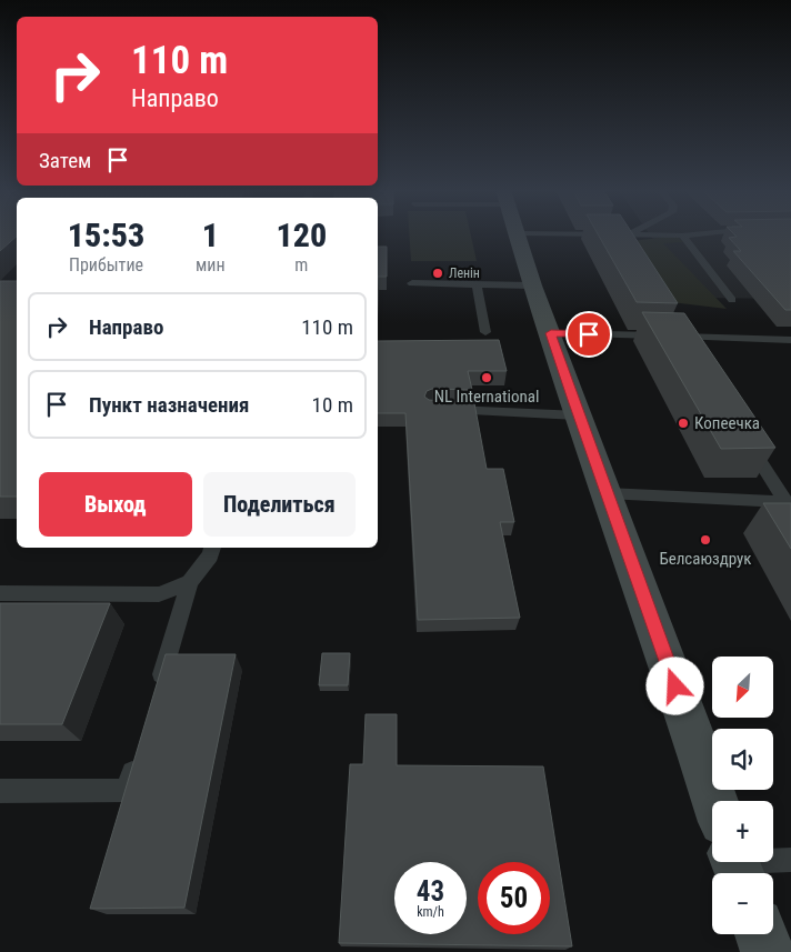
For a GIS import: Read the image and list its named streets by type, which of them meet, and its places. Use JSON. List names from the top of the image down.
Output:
{
  "places": [
    "Ленін",
    "NL International",
    "Копеечка",
    "Белсаюздрук"
  ],
  "north": "bottom left",
  "page": {
    "turn": ["110 m", "Направо"],
    "then": "Затем",
    "eta": [
      "15:53",
      "Прибытие",
      "1",
      "мин",
      "120",
      "m"
    ],
    "list": [
      {
        "name": "Направо",
        "value": "110 m"
      },
      {
        "name": "Пункт назначения",
        "value": "10 m"
      }
    ],
    "buttons": ["Выход", "Поделиться"],
    "map_buttons": ["+", "−"],
    "speed": "43 km/h",
    "limit": "50"
  }
}
